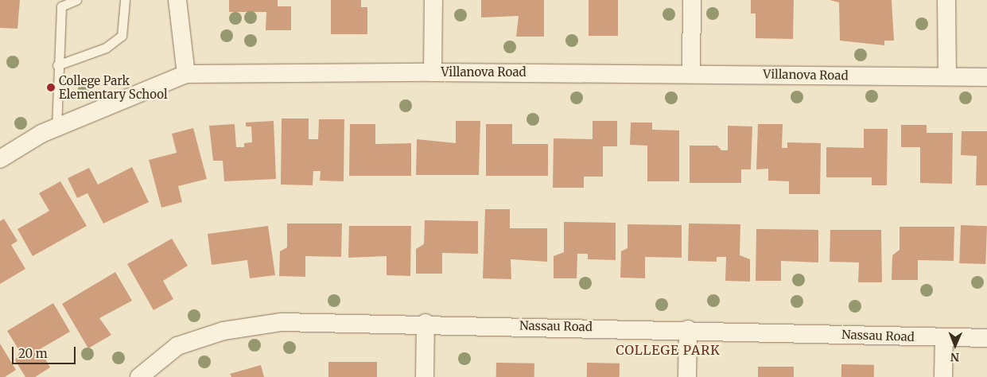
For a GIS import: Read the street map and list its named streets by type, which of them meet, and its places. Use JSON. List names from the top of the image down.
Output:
{
  "streets": {
    "street": ["Villanova Road", "Nassau Road"]
  },
  "districts": ["COLLEGE PARK"],
  "places": ["College Park Elementary School"],
  "scale_bar": "20 m",
  "north": "bottom"
}
